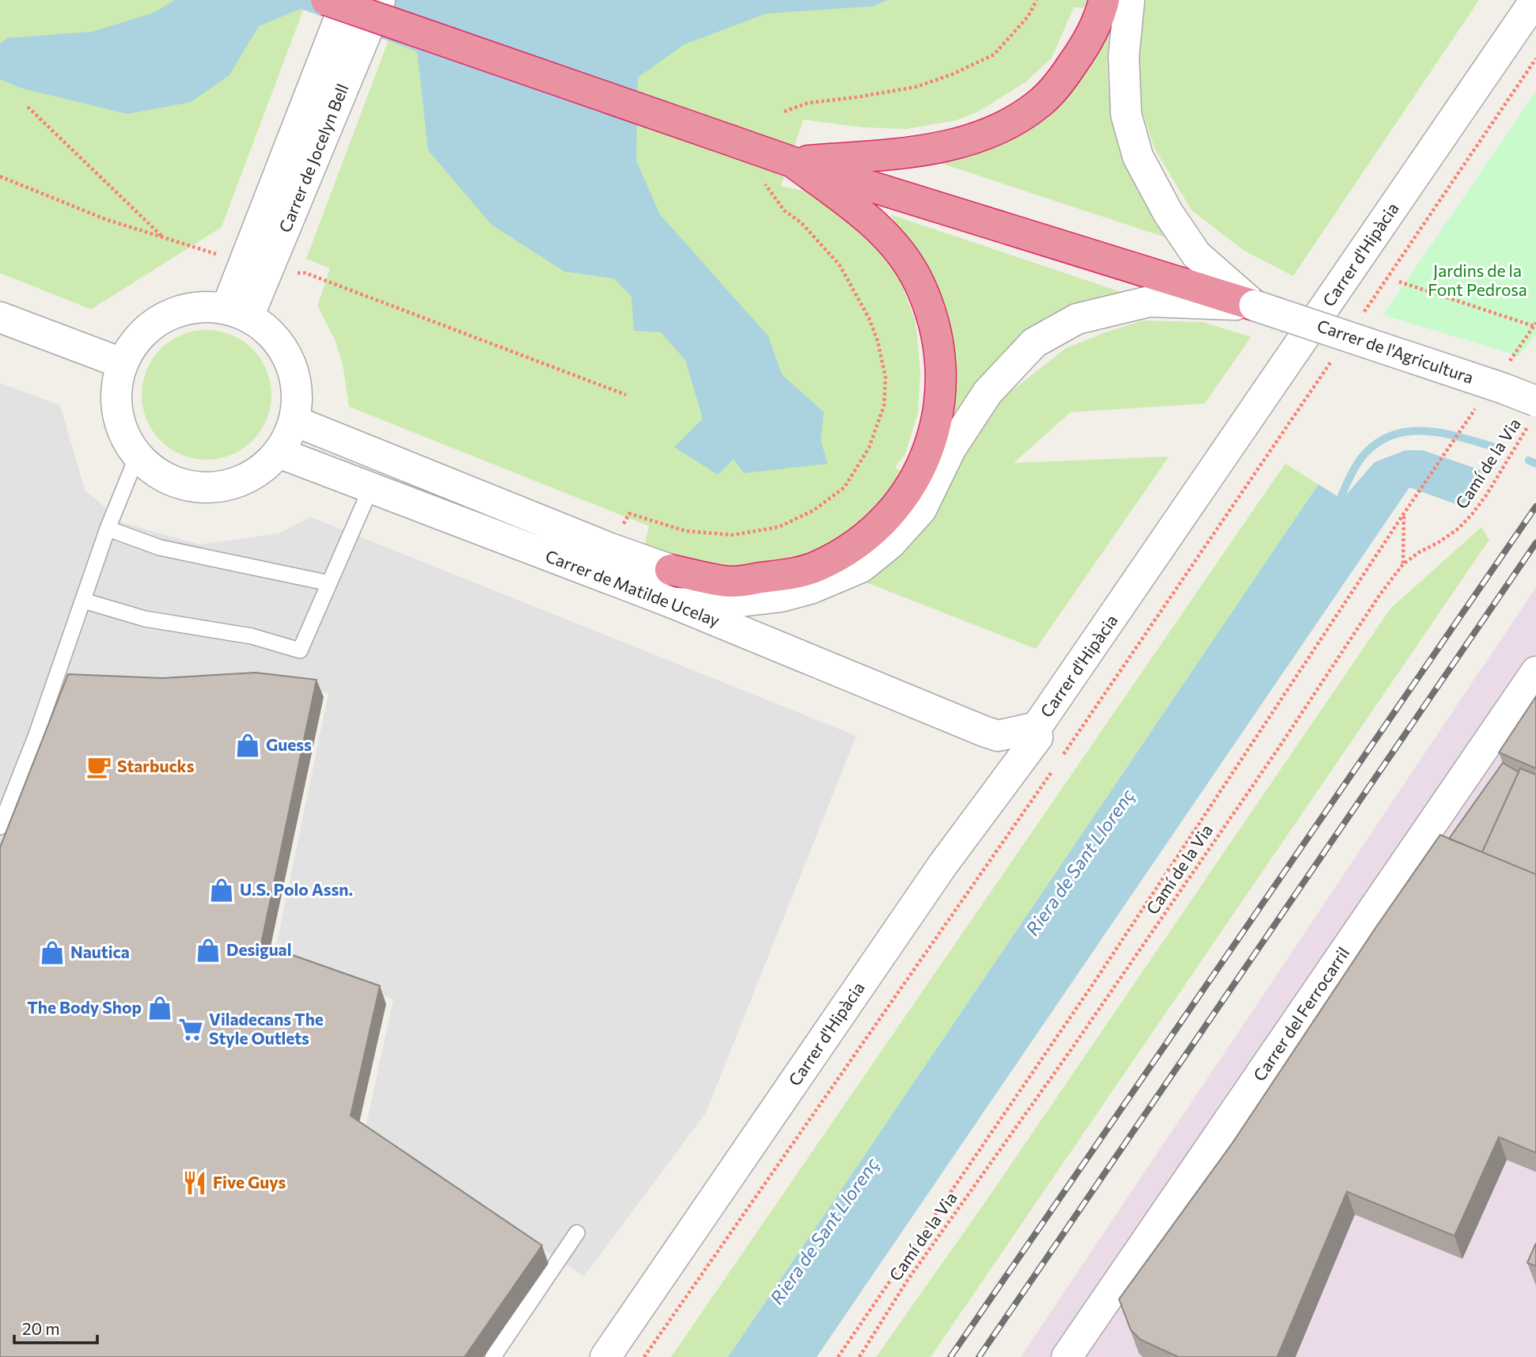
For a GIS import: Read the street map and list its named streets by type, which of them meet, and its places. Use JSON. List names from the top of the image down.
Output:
{
  "streets": {
    "street": [
      "Carrer de Jocelyn Bell",
      "Carrer d'Hipàcia",
      "Carrer de l'Agricultura",
      "Carrer de Matilde Ucelay",
      "Carrer del Ferrocarril"
    ],
    "path": ["Camí de la Via"]
  },
  "crossings": [
    ["Carrer de Jocelyn Bell", "Carrer de Matilde Ucelay"],
    ["Carrer d'Hipàcia", "Carrer de Matilde Ucelay"],
    ["Carrer de l'Agricultura", "Camí de la Via"]
  ],
  "water": ["Riera de Sant Llorenç"],
  "parks": ["Jardins de la Font Pedrosa"],
  "places": {
    "shop": [
      "Guess",
      "U.S. Polo Assn.",
      "Desigual",
      "Nautica",
      "The Body Shop"
    ],
    "cafe": ["Starbucks"],
    "supermarket": ["Viladecans The Style Outlets"],
    "restaurant": ["Five Guys"]
  },
  "scale_bar": "20 m"
}
